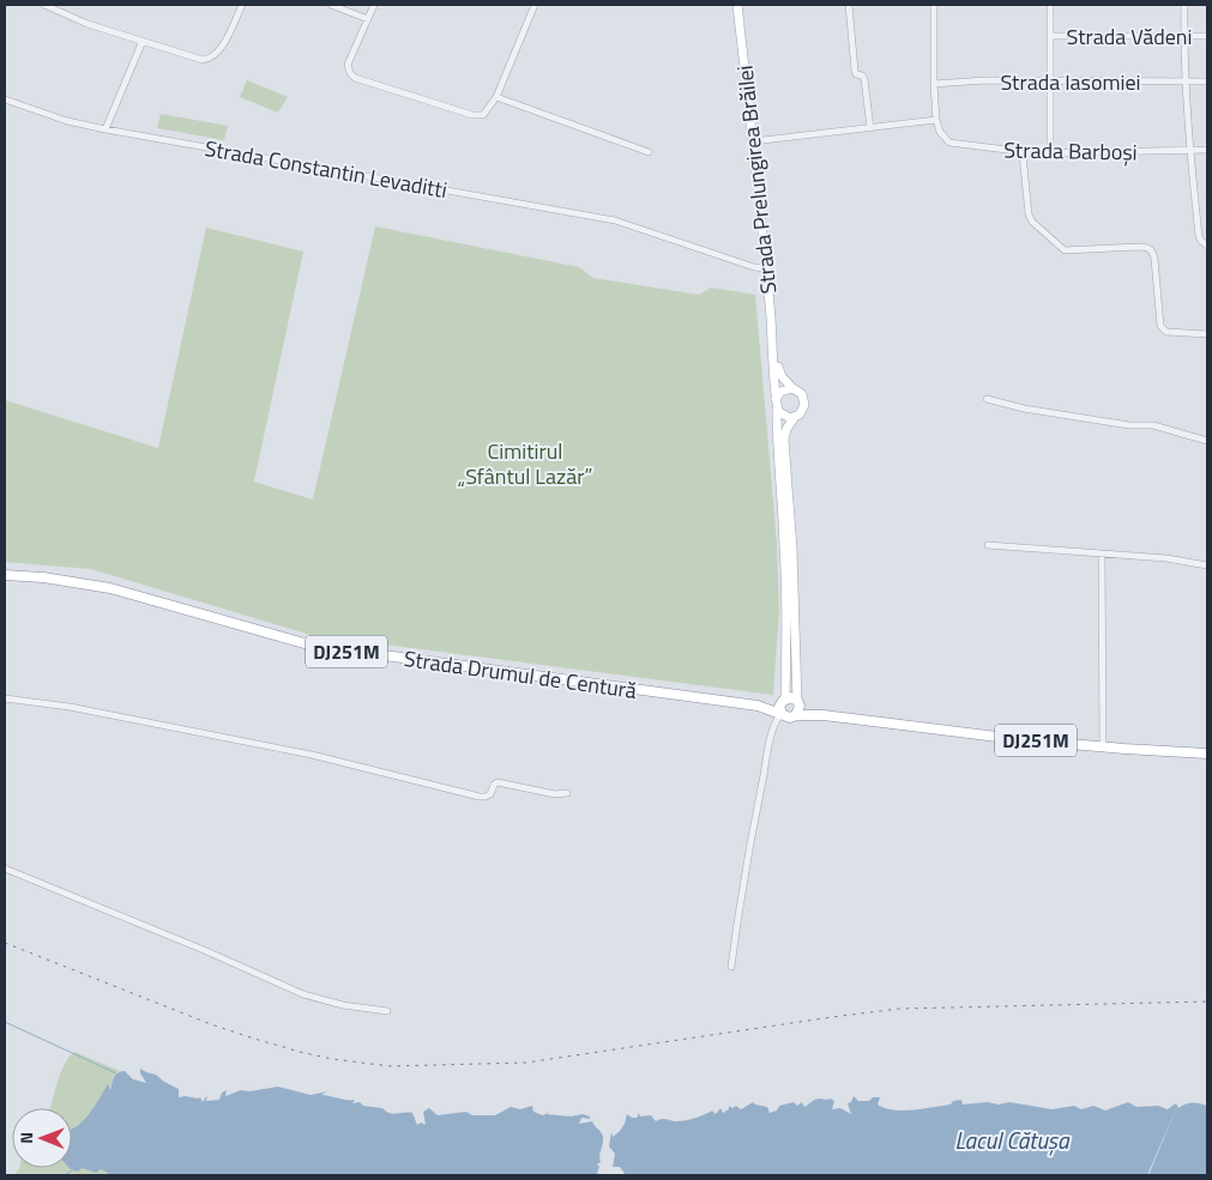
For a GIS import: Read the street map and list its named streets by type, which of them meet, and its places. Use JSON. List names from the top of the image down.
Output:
{
  "streets": {
    "highway": ["DJ251M", "Strada Drumul de Centură"],
    "main road": ["Strada Prelungirea Brăilei"],
    "street": [
      "Strada Vădeni",
      "Strada Iasomiei",
      "Strada Barboși",
      "Strada Constantin Levaditti"
    ]
  },
  "crossings": [
    ["Strada Constantin Levaditti", "Strada Prelungirea Brăilei"]
  ],
  "water": ["Lacul Cătușa"],
  "parks": ["Cimitirul „Sfântul Lazăr”"],
  "north": "left"
}
